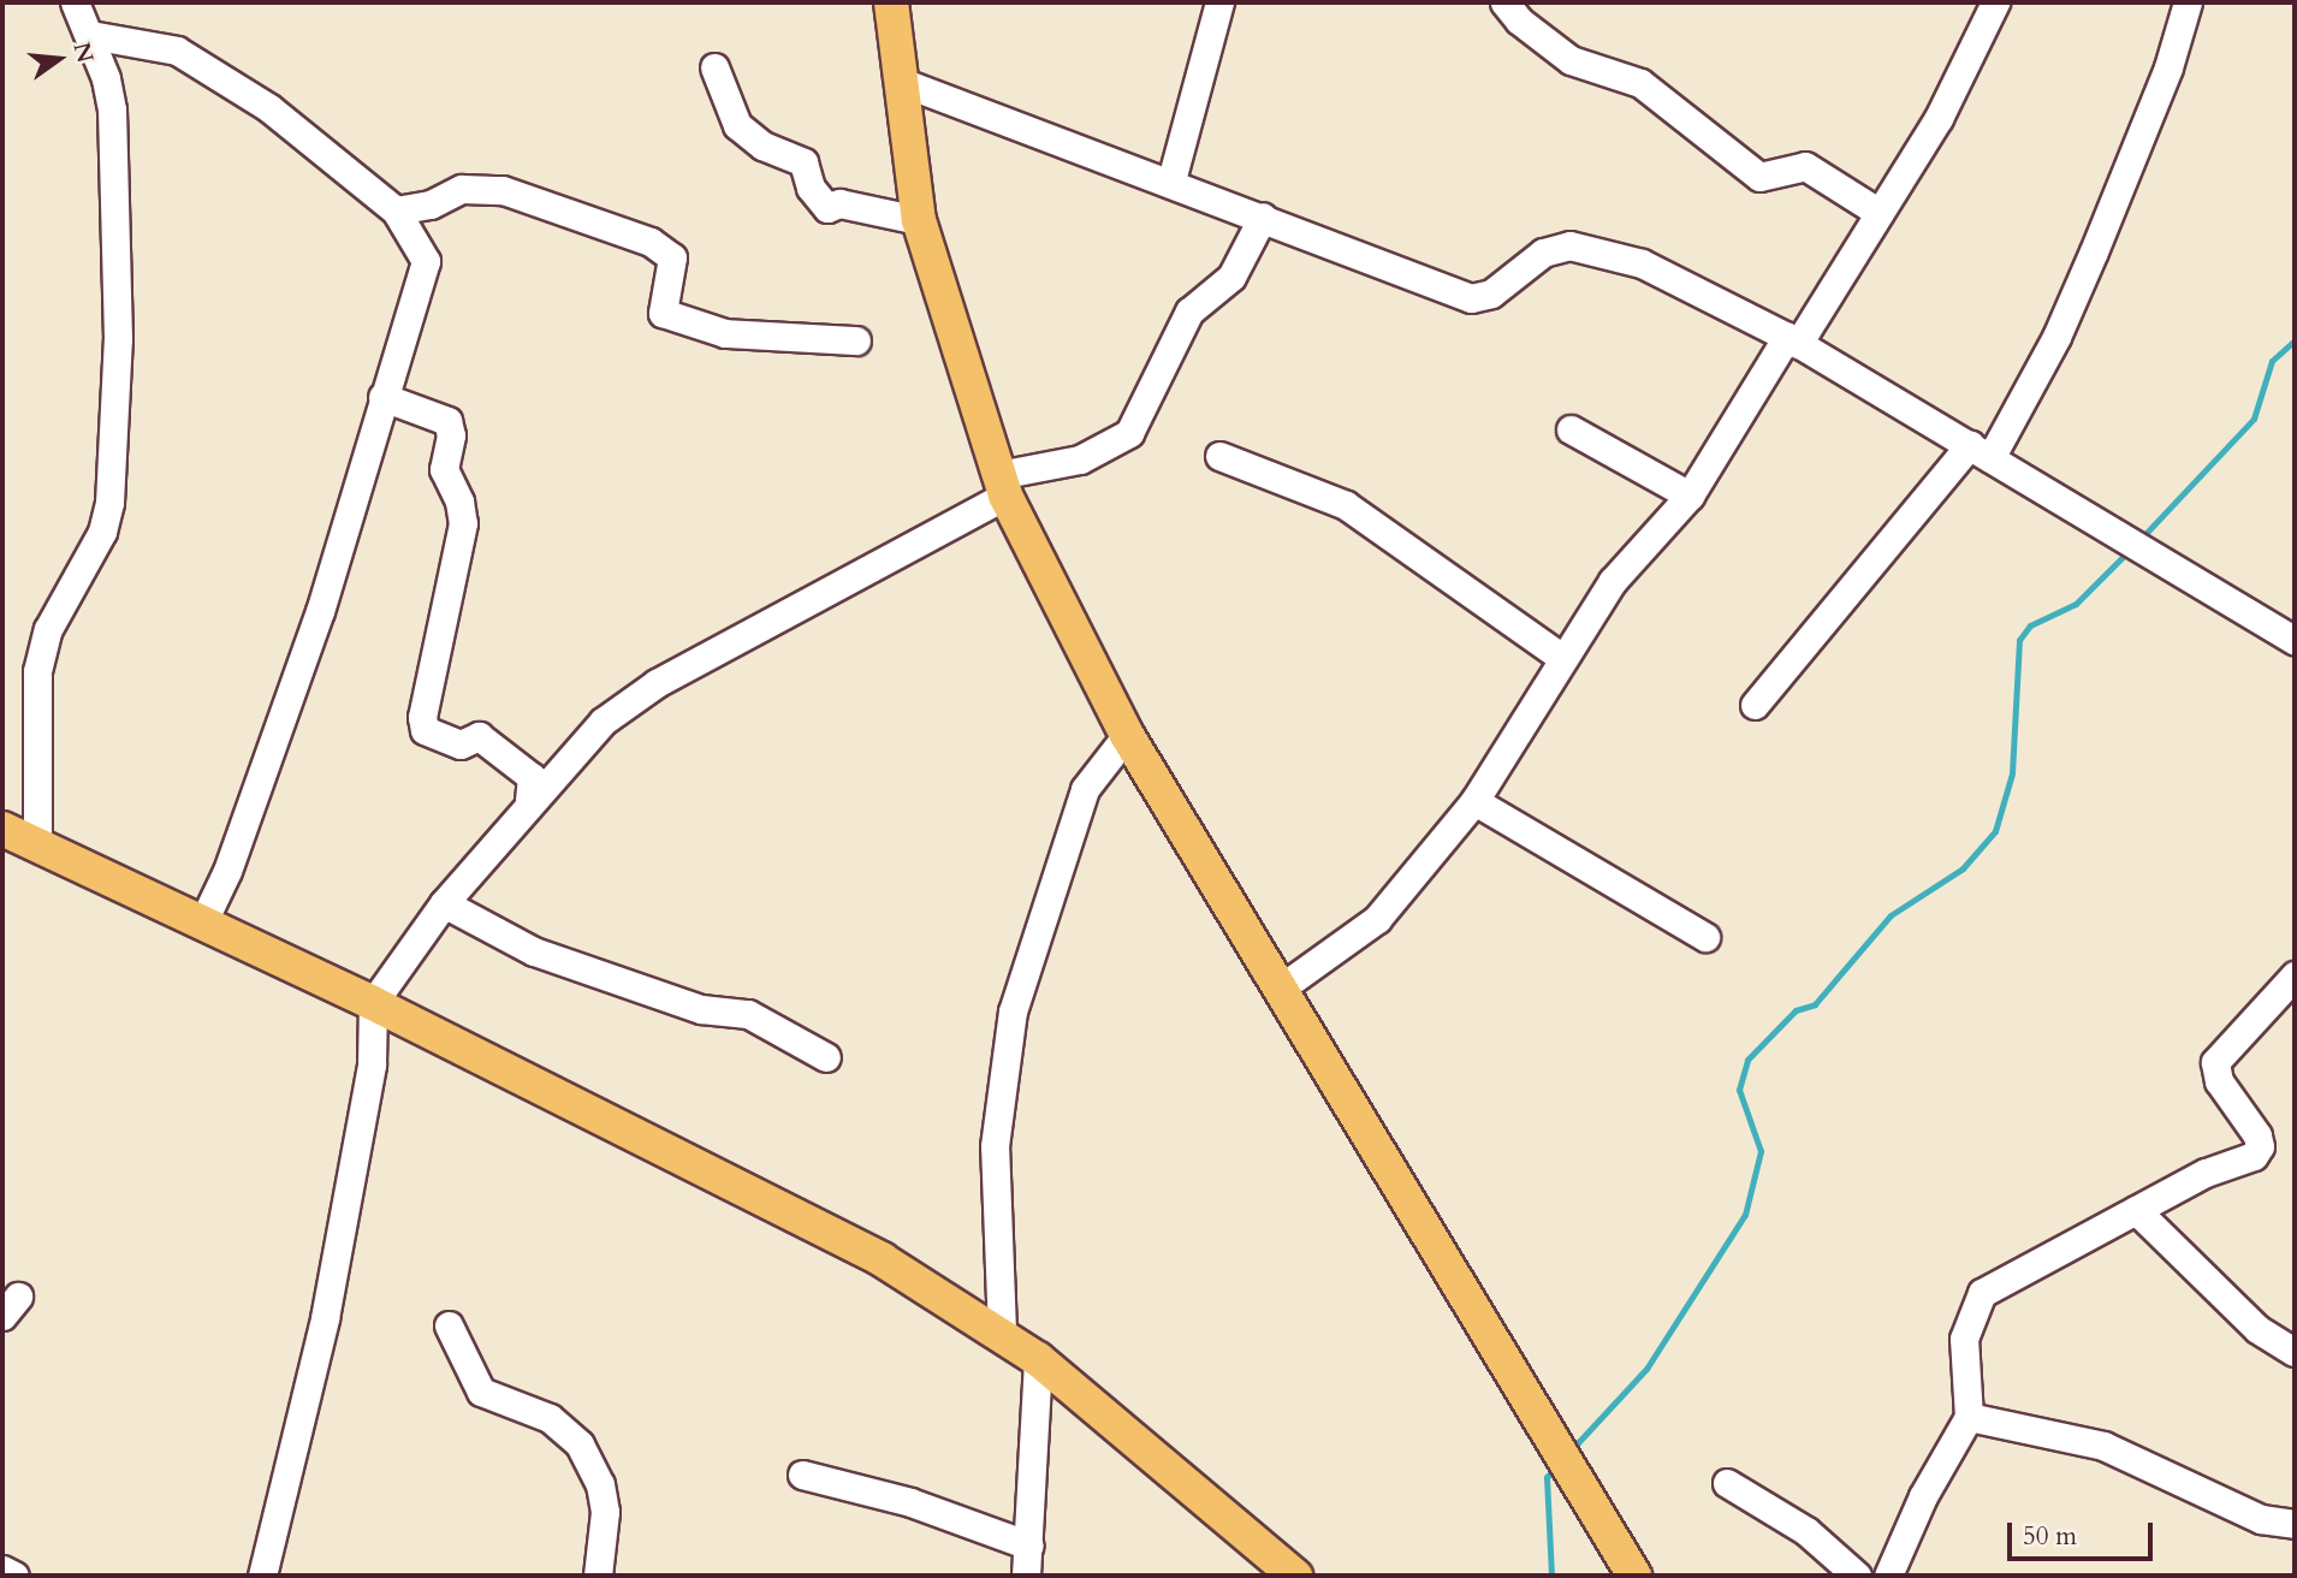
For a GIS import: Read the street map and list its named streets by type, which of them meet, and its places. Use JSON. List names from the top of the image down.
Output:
{
  "scale_bar": "50 m",
  "north": "right"
}
